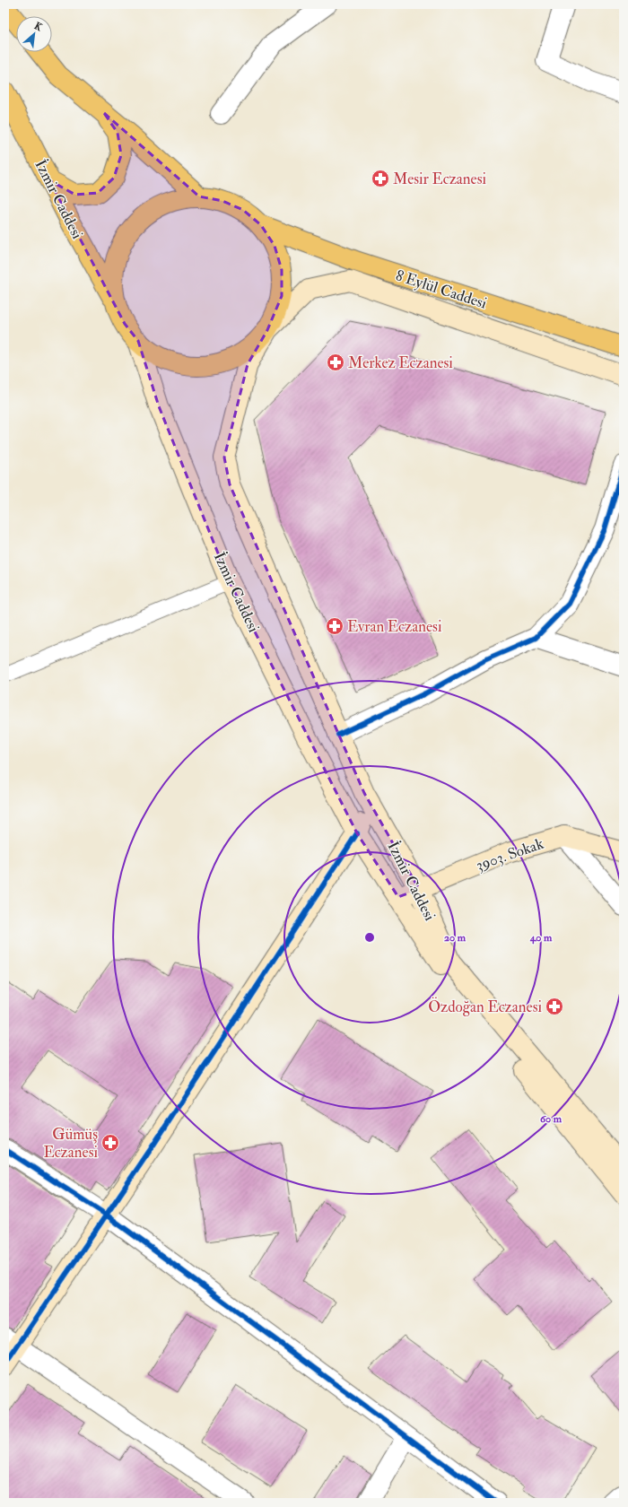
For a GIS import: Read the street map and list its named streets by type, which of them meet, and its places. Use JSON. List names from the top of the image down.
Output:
{
  "streets": {
    "main road": ["İzmir Caddesi", "8 Eylül Caddesi", "3903. Sokak"]
  },
  "crossings": [
    ["İzmir Caddesi", "3903. Sokak"]
  ],
  "places": {
    "pharmacy": [
      "Mesir Eczanesi",
      "Merkez Eczanesi",
      "Evran Eczanesi",
      "Özdoğan Eczanesi",
      "Gümüş Eczanesi"
    ]
  },
  "north": "top right",
  "rings": ["20 m", "40 m", "60 m"]
}
